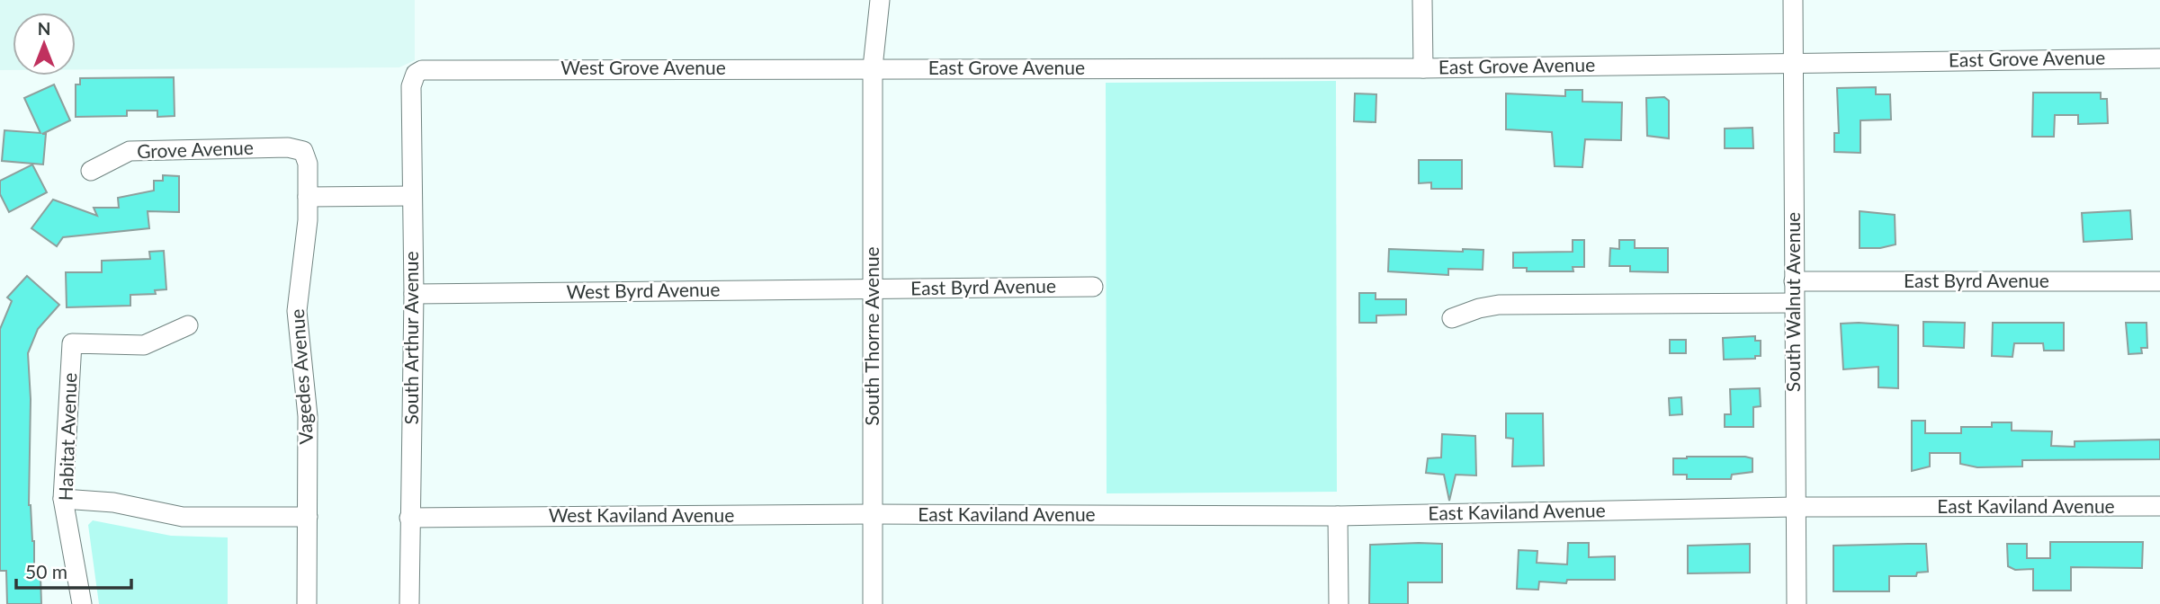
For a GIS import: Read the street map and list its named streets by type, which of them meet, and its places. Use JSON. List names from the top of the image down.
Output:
{
  "streets": {
    "street": [
      "East Grove Avenue",
      "West Grove Avenue",
      "Grove Avenue",
      "East Byrd Avenue",
      "West Byrd Avenue",
      "South Walnut Avenue",
      "South Thorne Avenue",
      "South Arthur Avenue",
      "Vagedes Avenue",
      "Habitat Avenue",
      "East Kaviland Avenue",
      "West Kaviland Avenue"
    ]
  },
  "crossings": [
    ["East Grove Avenue", "West Grove Avenue"],
    ["East Grove Avenue", "South Walnut Avenue"],
    ["East Grove Avenue", "South Thorne Avenue"],
    ["West Grove Avenue", "South Thorne Avenue"],
    ["West Grove Avenue", "South Arthur Avenue"],
    ["Grove Avenue", "Vagedes Avenue"],
    ["East Byrd Avenue", "West Byrd Avenue"],
    ["East Byrd Avenue", "South Walnut Avenue"],
    ["East Byrd Avenue", "South Thorne Avenue"],
    ["West Byrd Avenue", "South Thorne Avenue"],
    ["West Byrd Avenue", "South Arthur Avenue"],
    ["South Walnut Avenue", "East Kaviland Avenue"],
    ["South Thorne Avenue", "East Kaviland Avenue"],
    ["South Thorne Avenue", "West Kaviland Avenue"],
    ["South Arthur Avenue", "West Kaviland Avenue"],
    ["East Kaviland Avenue", "West Kaviland Avenue"]
  ],
  "scale_bar": "50 m",
  "north": "top"
}
